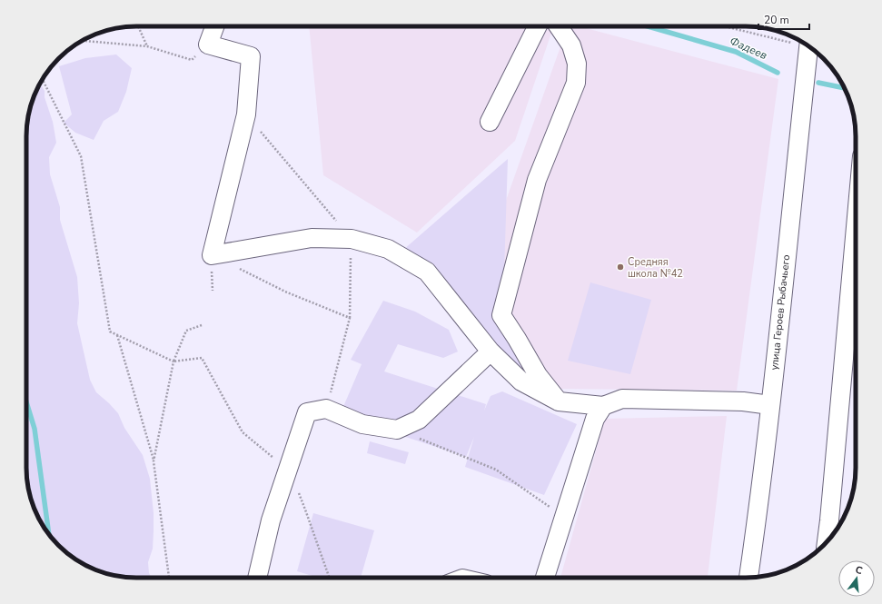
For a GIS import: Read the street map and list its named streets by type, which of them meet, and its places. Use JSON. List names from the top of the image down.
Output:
{
  "streets": {
    "street": ["улица Героев Рыбачьего"]
  },
  "water": ["Фадеев"],
  "places": ["Средняя школа №42"],
  "scale_bar": "20 m",
  "north": "top"
}
